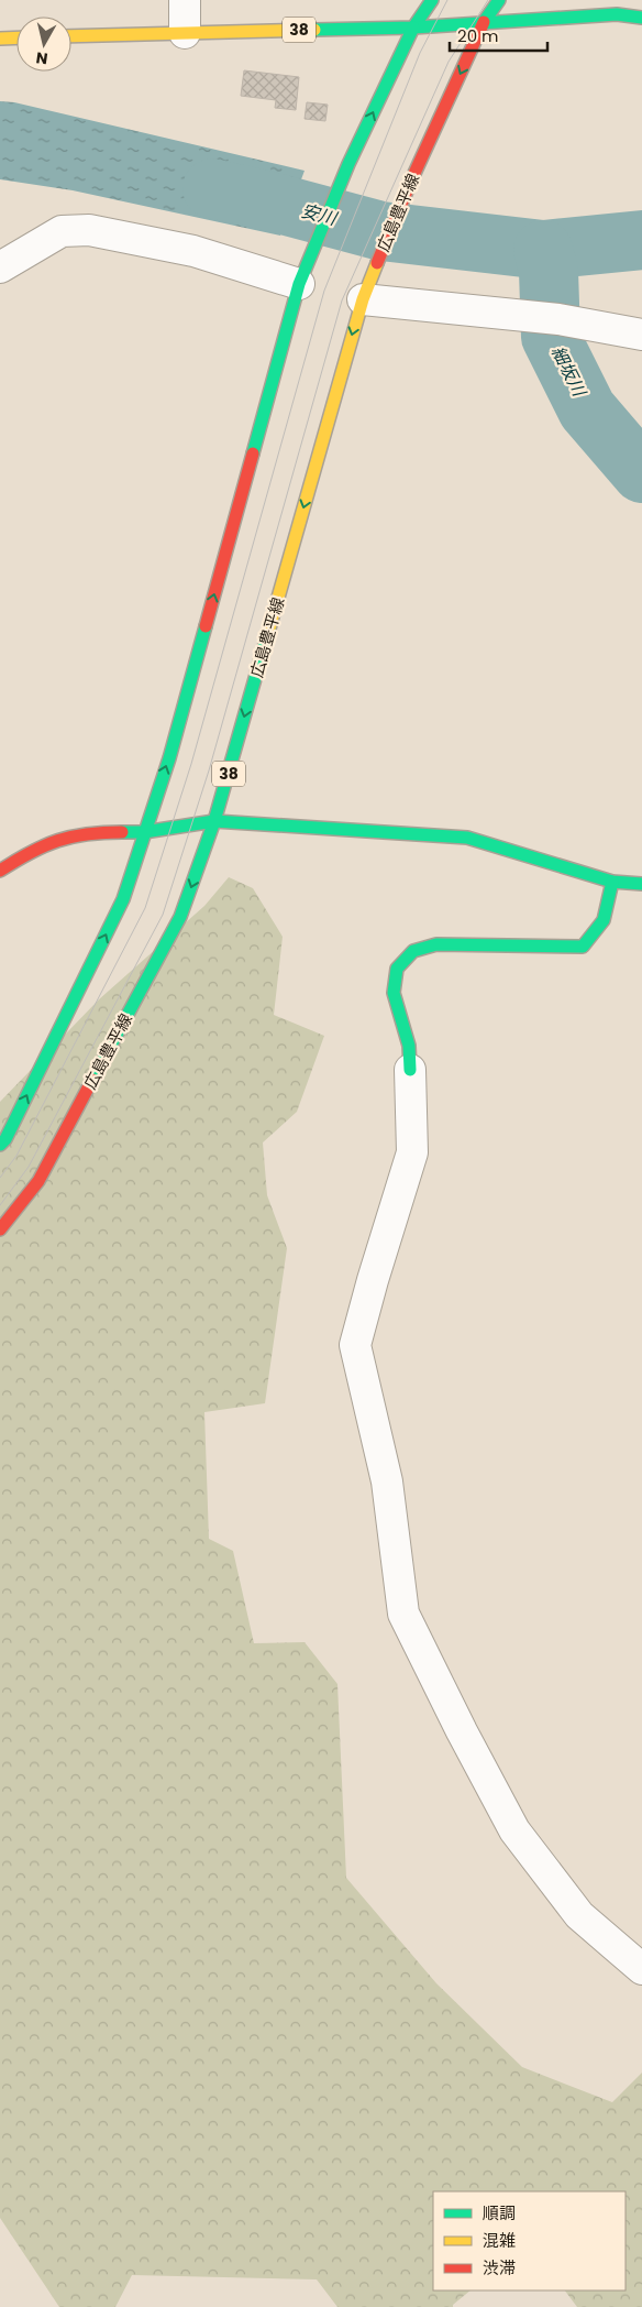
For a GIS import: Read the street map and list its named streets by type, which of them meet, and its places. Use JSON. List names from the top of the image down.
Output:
{
  "streets": {
    "main road": ["38", "広島豊平線"]
  },
  "crossings": [
    ["38", "広島豊平線"]
  ],
  "water": ["安川", "細坂川"],
  "legend": ["順調", "混雑", "渋滞"],
  "scale_bar": "20 m",
  "north": "bottom"
}
